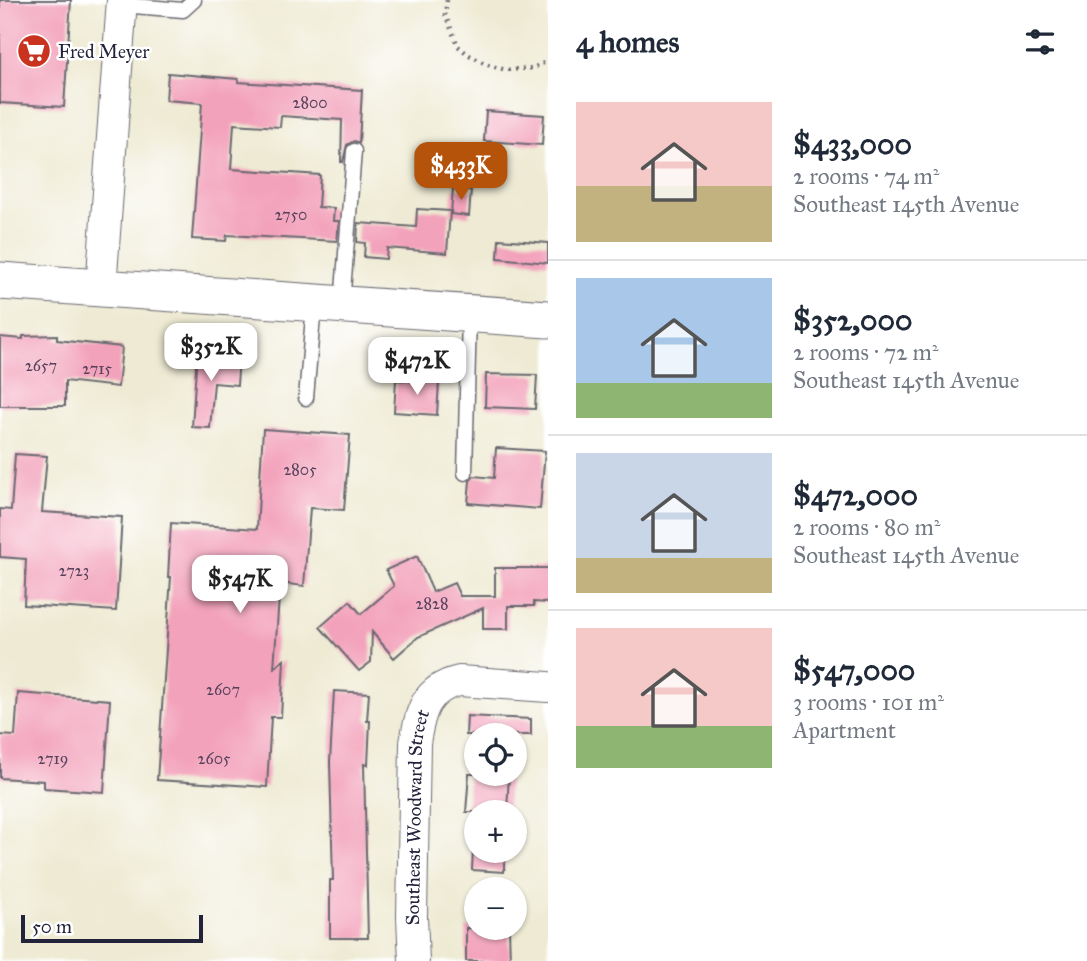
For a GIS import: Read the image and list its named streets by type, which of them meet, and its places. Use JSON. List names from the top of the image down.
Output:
{
  "streets": {
    "street": ["Southeast Woodward Street"]
  },
  "places": {
    "supermarket": ["Fred Meyer"]
  },
  "house_numbers": [
    "2800",
    "2750",
    "2657",
    "2715",
    "2805",
    "2723",
    "2828",
    "2607",
    "2719",
    "2605"
  ],
  "scale_bar": "50 m",
  "page": {
    "heading": "4 homes",
    "list": [
      {
        "name": "$433,000",
        "note": "2 rooms · 74 m² · Southeast 145th Avenue"
      },
      {
        "name": "$352,000",
        "note": "2 rooms · 72 m² · Southeast 145th Avenue"
      },
      {
        "name": "$472,000",
        "note": "2 rooms · 80 m² · Southeast 145th Avenue"
      },
      {
        "name": "$547,000",
        "note": "3 rooms · 101 m² · Apartment"
      }
    ],
    "price": [
      "$433K",
      "$352K",
      "$472K",
      "$547K"
    ],
    "map_buttons": ["+", "−"],
    "scale": "50 m"
  }
}
